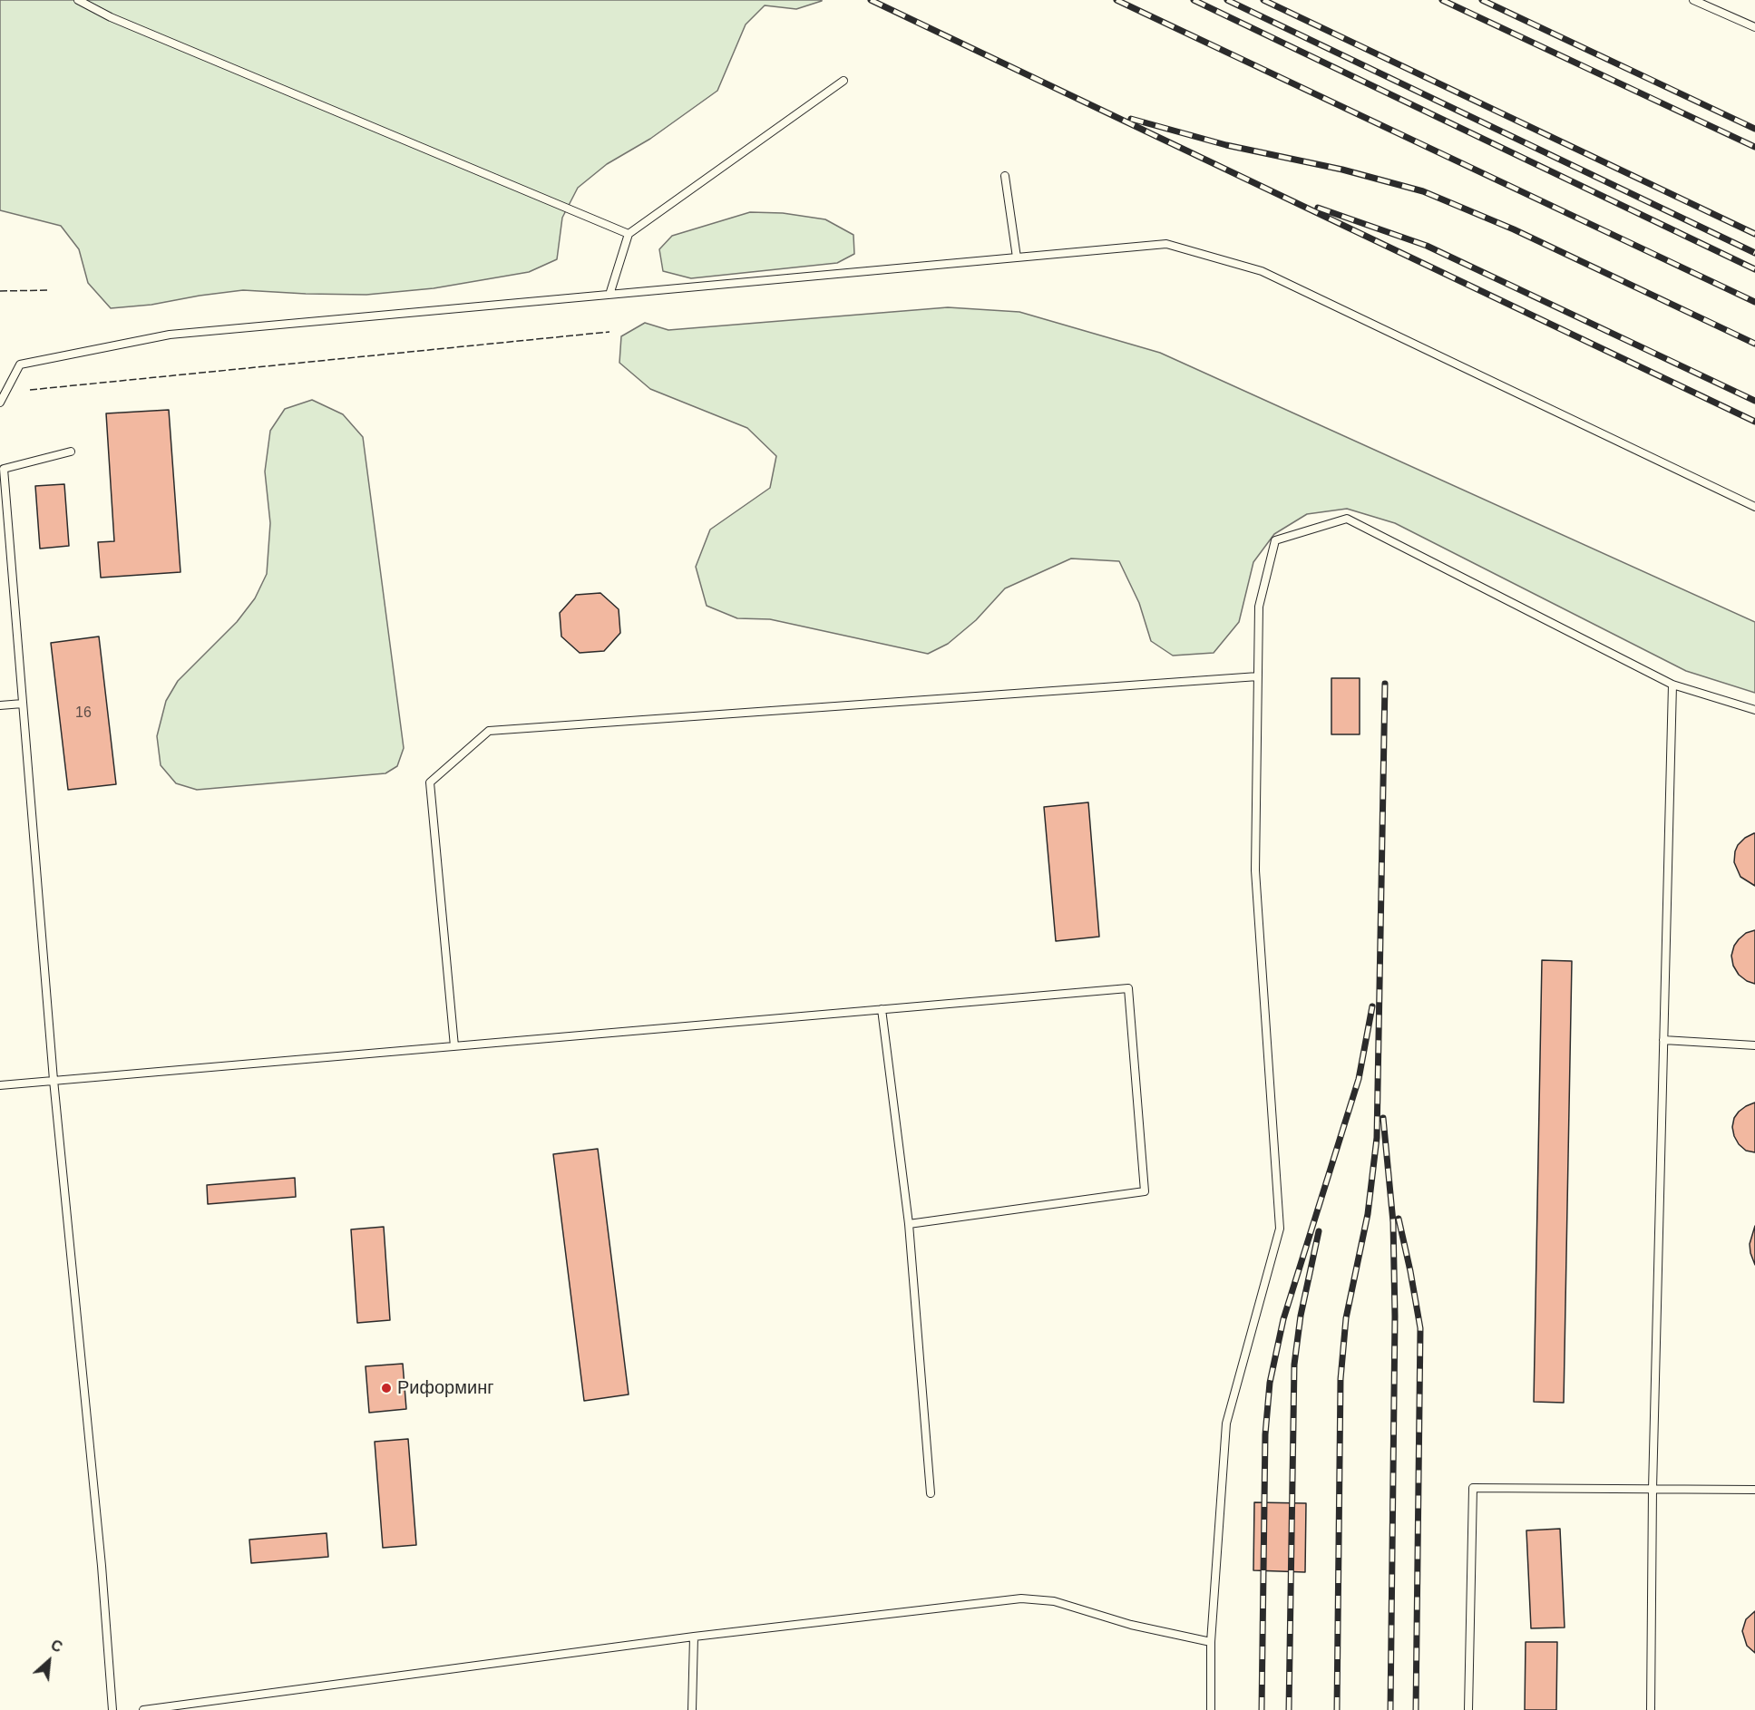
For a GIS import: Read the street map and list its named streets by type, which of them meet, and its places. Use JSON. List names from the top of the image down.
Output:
{
  "places": ["Риформинг"],
  "house_numbers": ["16"],
  "north": "top right"
}
